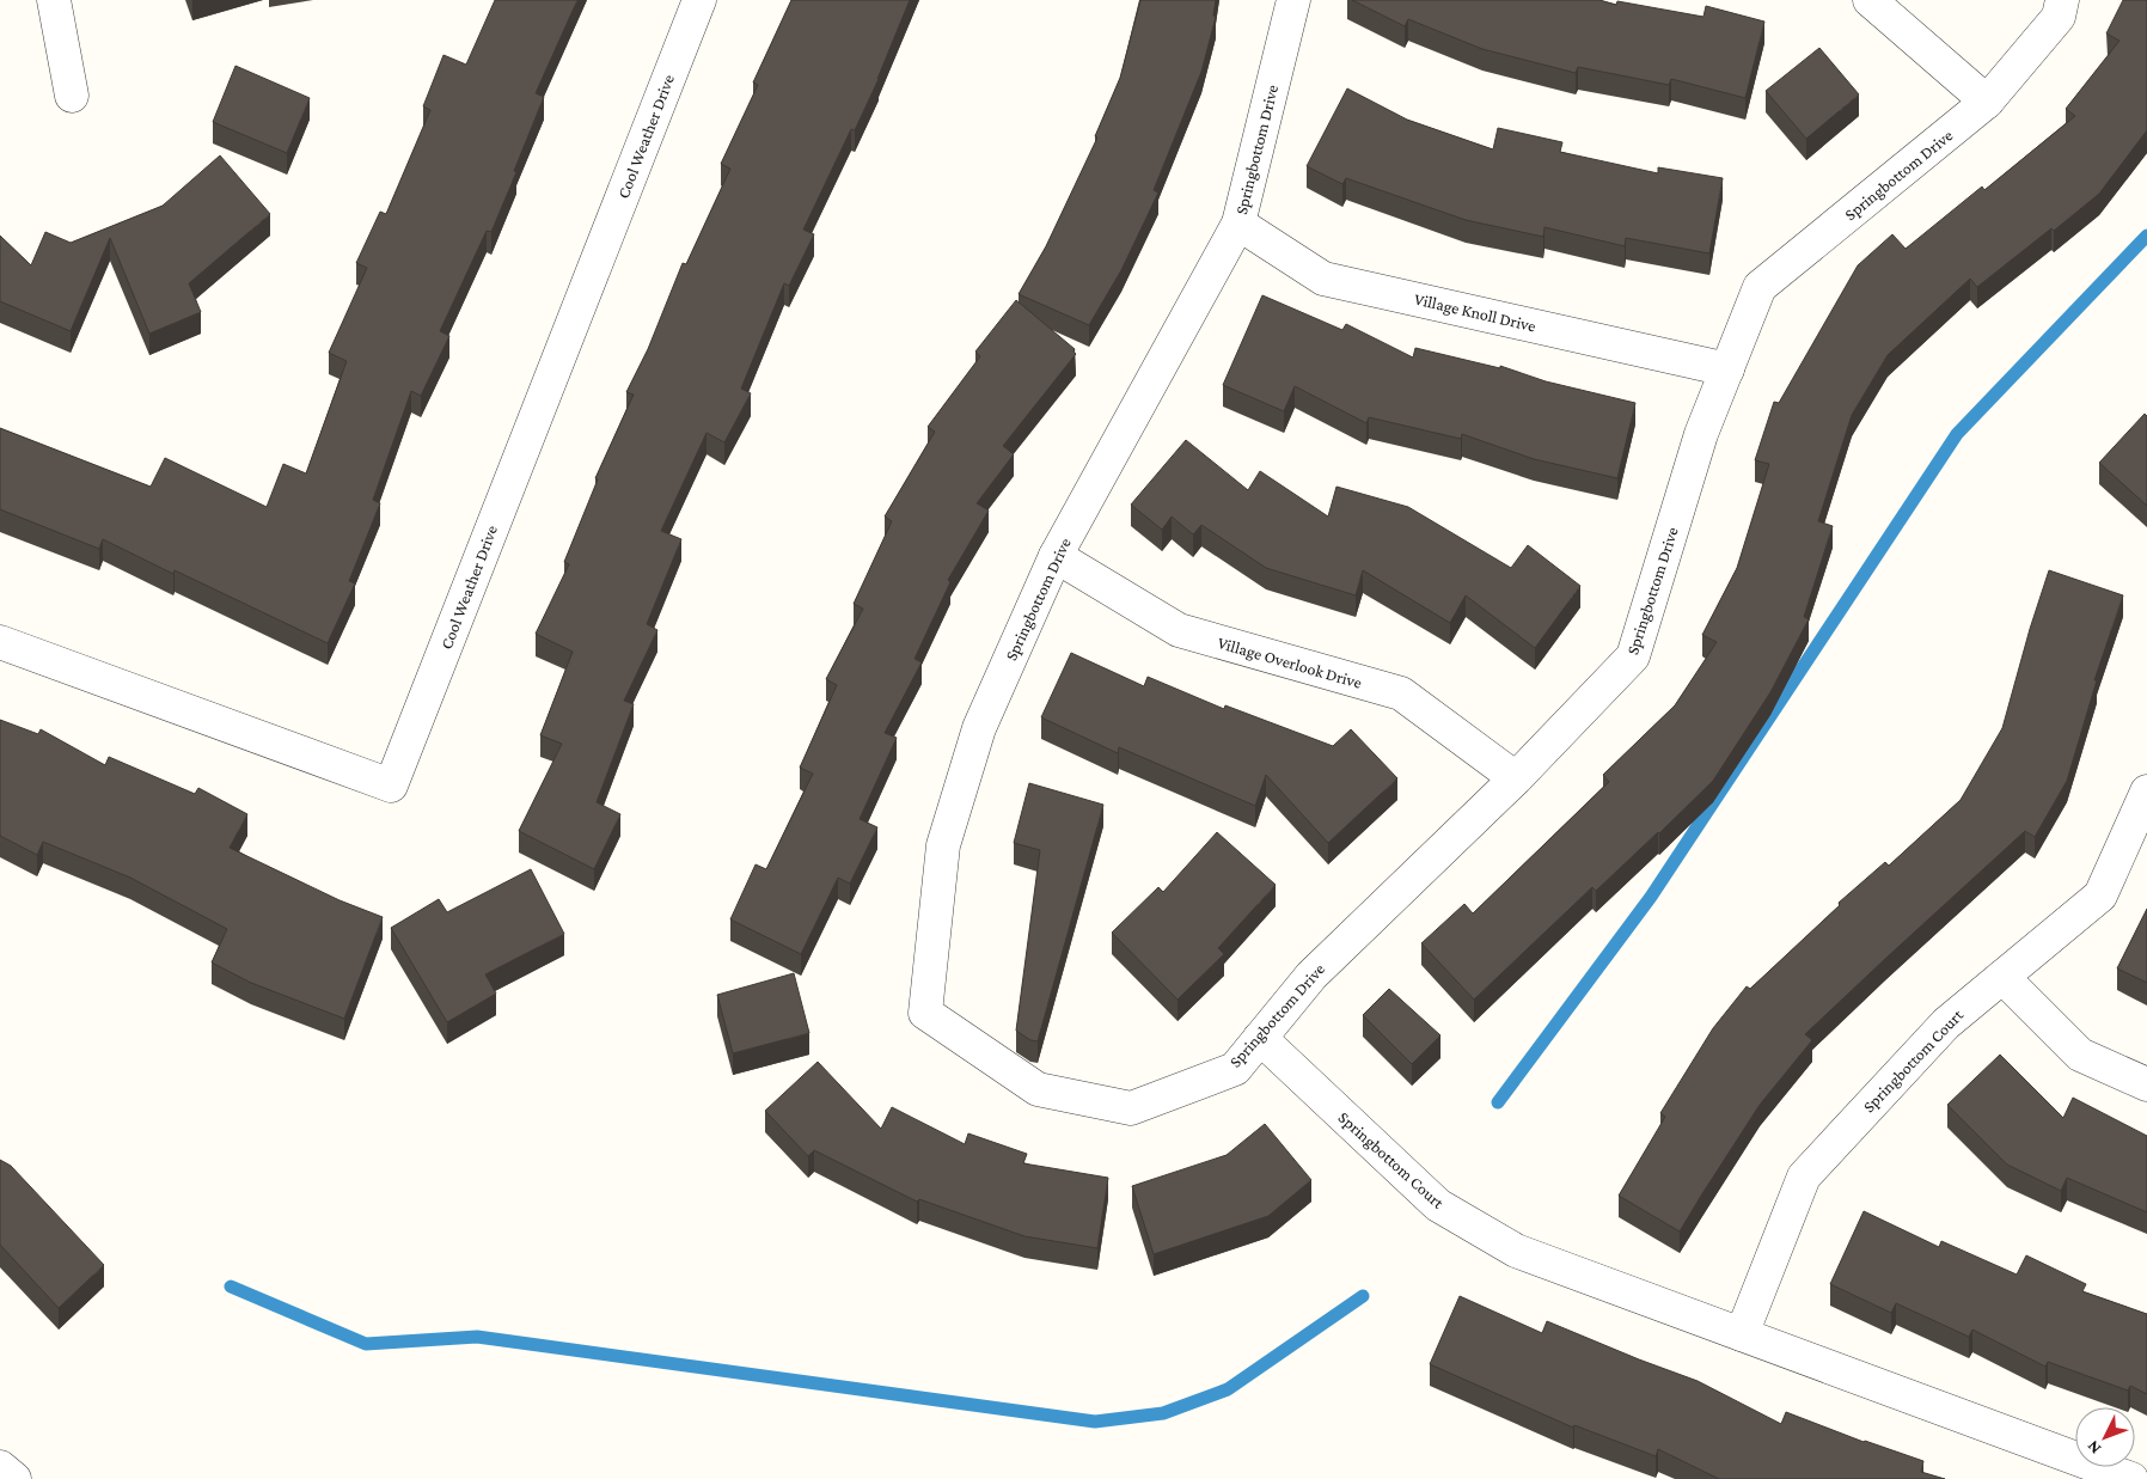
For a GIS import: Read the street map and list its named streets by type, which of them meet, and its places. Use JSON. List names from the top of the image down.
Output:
{
  "streets": {
    "street": [
      "Cool Weather Drive",
      "Springbottom Drive",
      "Village Knoll Drive",
      "Village Overlook Drive",
      "Springbottom Court"
    ]
  },
  "crossings": [
    ["Springbottom Drive", "Village Knoll Drive"],
    ["Springbottom Drive", "Village Overlook Drive"],
    ["Springbottom Drive", "Springbottom Court"]
  ],
  "north": "bottom left"
}
